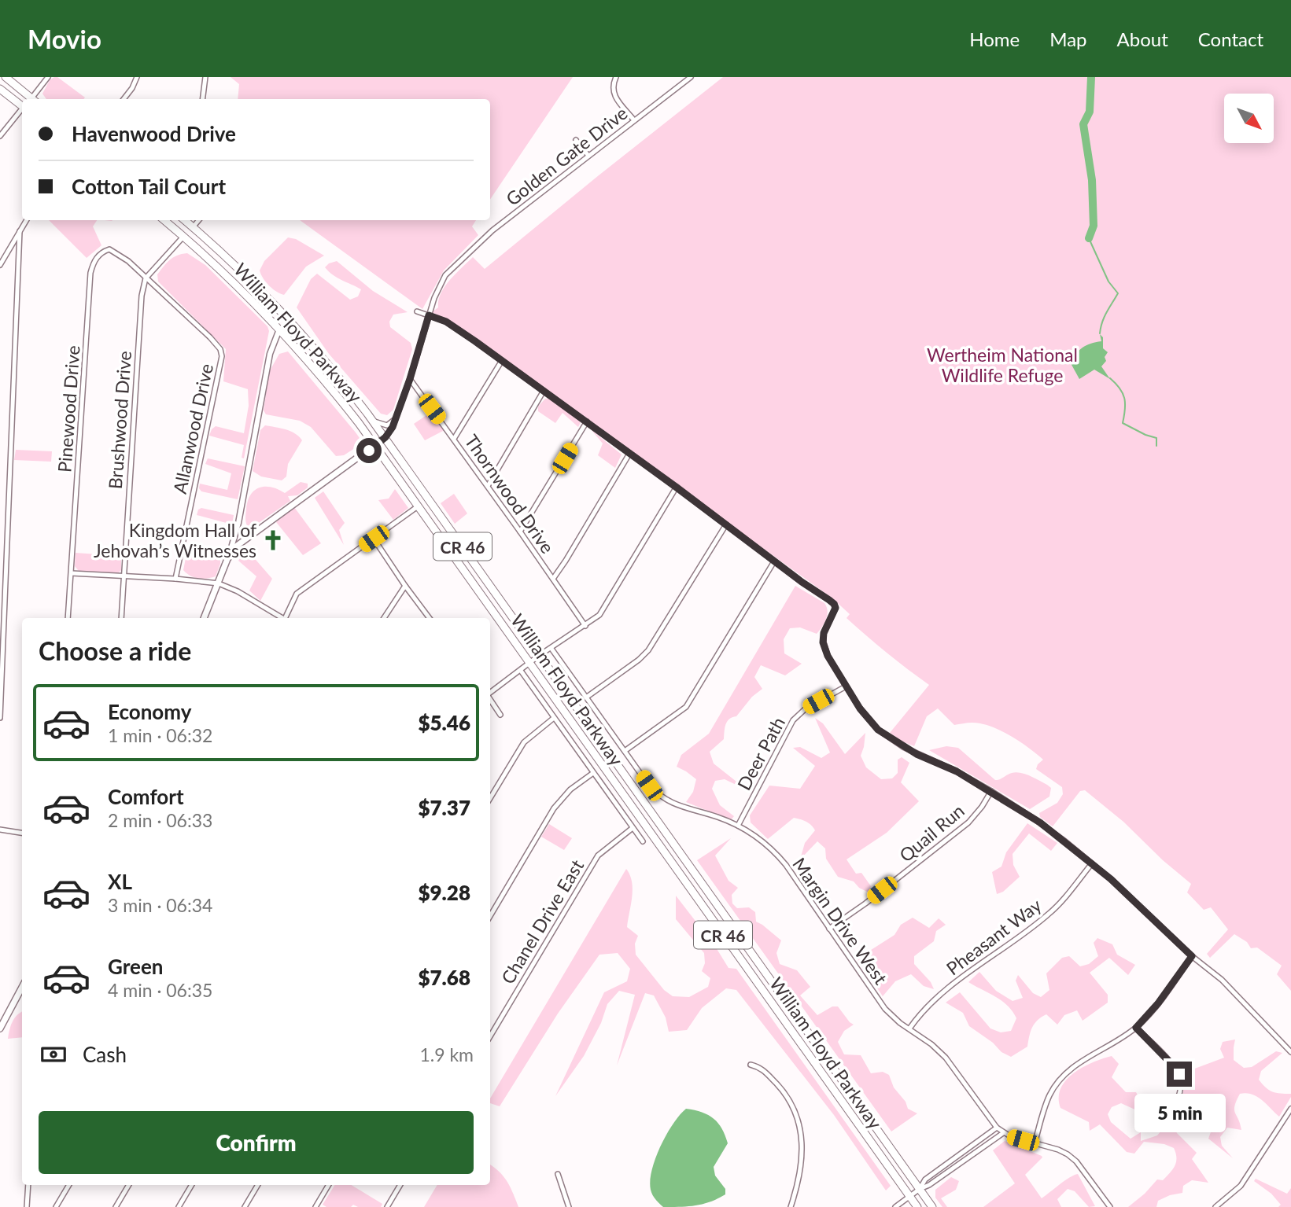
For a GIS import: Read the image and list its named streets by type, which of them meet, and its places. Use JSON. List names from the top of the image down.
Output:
{
  "streets": {
    "highway": ["William Floyd Parkway", "CR 46"],
    "street": [
      "Golden Gate Drive",
      "Pinewood Drive",
      "Brushwood Drive",
      "Allanwood Drive",
      "Thornwood Drive",
      "Deer Path",
      "Quail Run",
      "Margin Drive West",
      "Chanel Drive East",
      "Pheasant Way"
    ]
  },
  "crossings": [
    ["Golden Gate Drive", "William Floyd Parkway"],
    ["Golden Gate Drive", "Thornwood Drive"],
    ["Pinewood Drive", "Brushwood Drive"],
    ["Pinewood Drive", "Allanwood Drive"],
    ["Brushwood Drive", "Allanwood Drive"],
    ["Deer Path", "Margin Drive West"],
    ["Quail Run", "Margin Drive West"],
    ["Margin Drive West", "Pheasant Way"]
  ],
  "parks": ["Wertheim National Wildlife Refuge"],
  "places": {
    "church": ["Kingdom Hall of Jehovah’s Witnesses"]
  },
  "north": "bottom right",
  "page": {
    "header": "Movio",
    "nav": [
      "Home",
      "Map",
      "About",
      "Contact"
    ],
    "banner": ["Havenwood Drive", "Cotton Tail Court"],
    "heading": "Choose a ride",
    "list": [
      {
        "name": "Economy",
        "note": "1 min · 06:32",
        "value": "$5.46"
      },
      {
        "name": "Comfort",
        "note": "2 min · 06:33",
        "value": "$7.37"
      },
      {
        "name": "XL",
        "note": "3 min · 06:34",
        "value": "$9.28"
      },
      {
        "name": "Green",
        "note": "4 min · 06:35",
        "value": "$7.68"
      }
    ],
    "pay": ["Cash", "1.9 km"],
    "bubble": "5 min",
    "buttons": "Confirm"
  }
}
